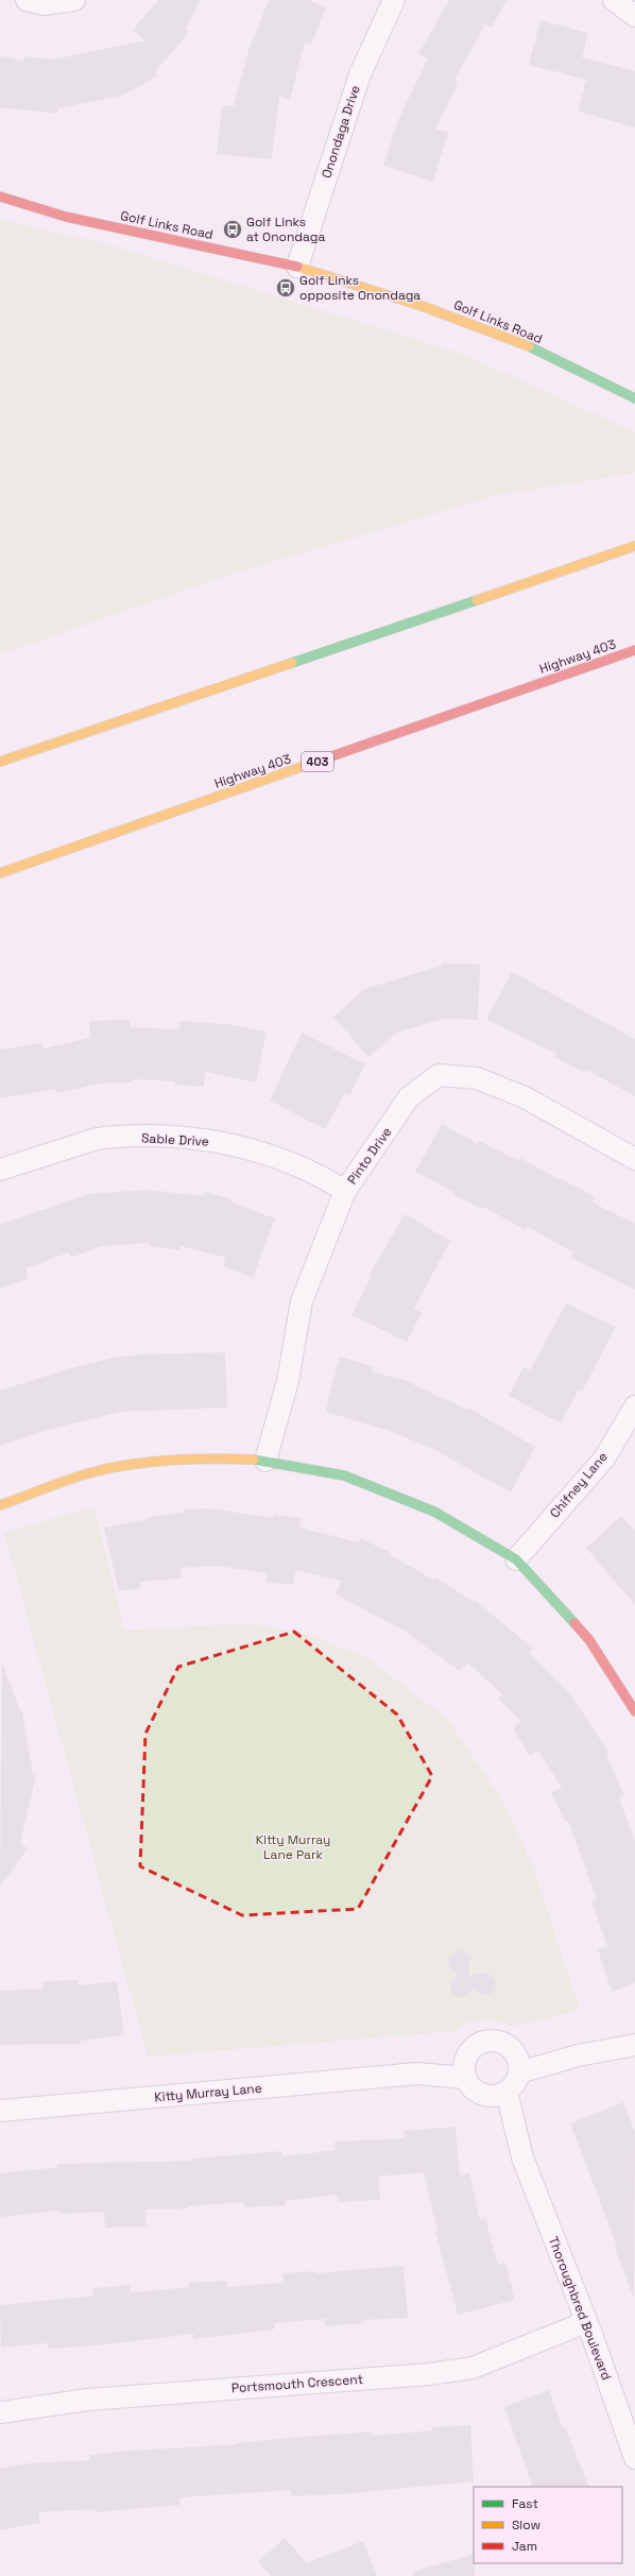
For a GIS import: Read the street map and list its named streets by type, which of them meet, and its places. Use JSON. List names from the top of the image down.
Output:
{
  "streets": {
    "main road": ["Golf Links Road", "Highway 403", "403"],
    "street": [
      "Onondaga Drive",
      "Sable Drive",
      "Pinto Drive",
      "Chifney Lane",
      "Kitty Murray Lane",
      "Thoroughbred Boulevard",
      "Portsmouth Crescent"
    ]
  },
  "crossings": [
    ["Onondaga Drive", "Golf Links Road"],
    ["Sable Drive", "Pinto Drive"],
    ["Kitty Murray Lane", "Thoroughbred Boulevard"],
    ["Thoroughbred Boulevard", "Portsmouth Crescent"]
  ],
  "parks": ["Kitty Murray Lane Park"],
  "places": {
    "bus stop": ["Golf Links at Onondaga", "Golf Links opposite Onondaga"]
  },
  "legend": ["Fast", "Slow", "Jam"]
}
